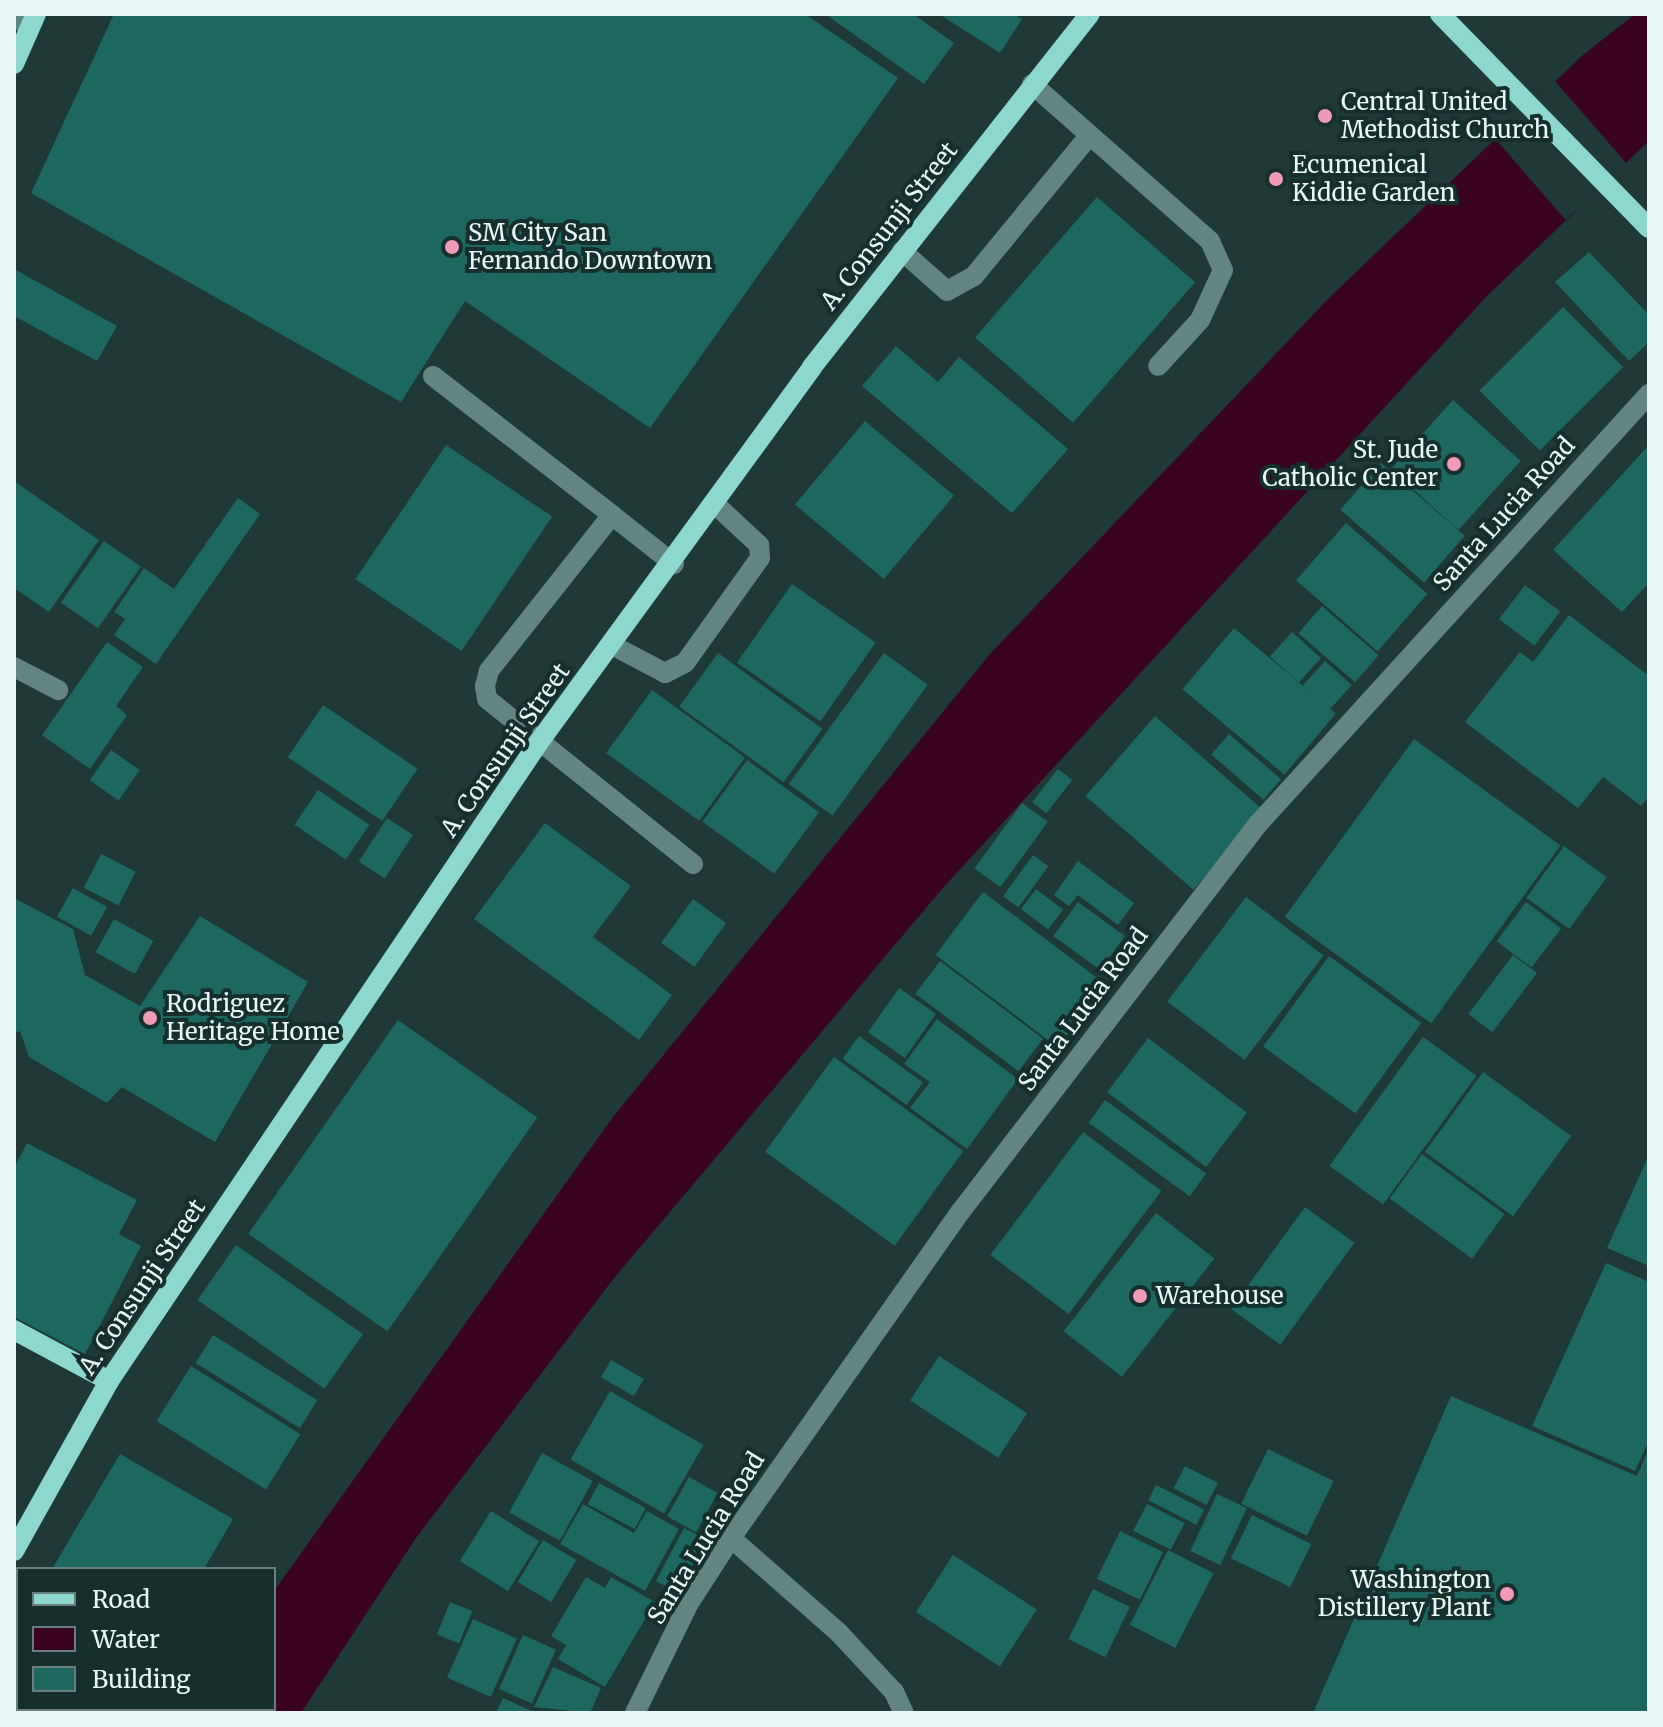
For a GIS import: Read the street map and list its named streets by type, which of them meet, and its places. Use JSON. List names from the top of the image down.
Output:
{
  "streets": {
    "main road": ["A. Consunji Street"],
    "street": ["Santa Lucia Road"]
  },
  "places": [
    "Central United Methodist Church",
    "Ecumenical Kiddie Garden",
    "SM City San Fernando Downtown",
    "St. Jude Catholic Center",
    "Rodriguez Heritage Home",
    "Warehouse",
    "Washington Distillery Plant"
  ],
  "legend": ["Road", "Water", "Building"]
}
